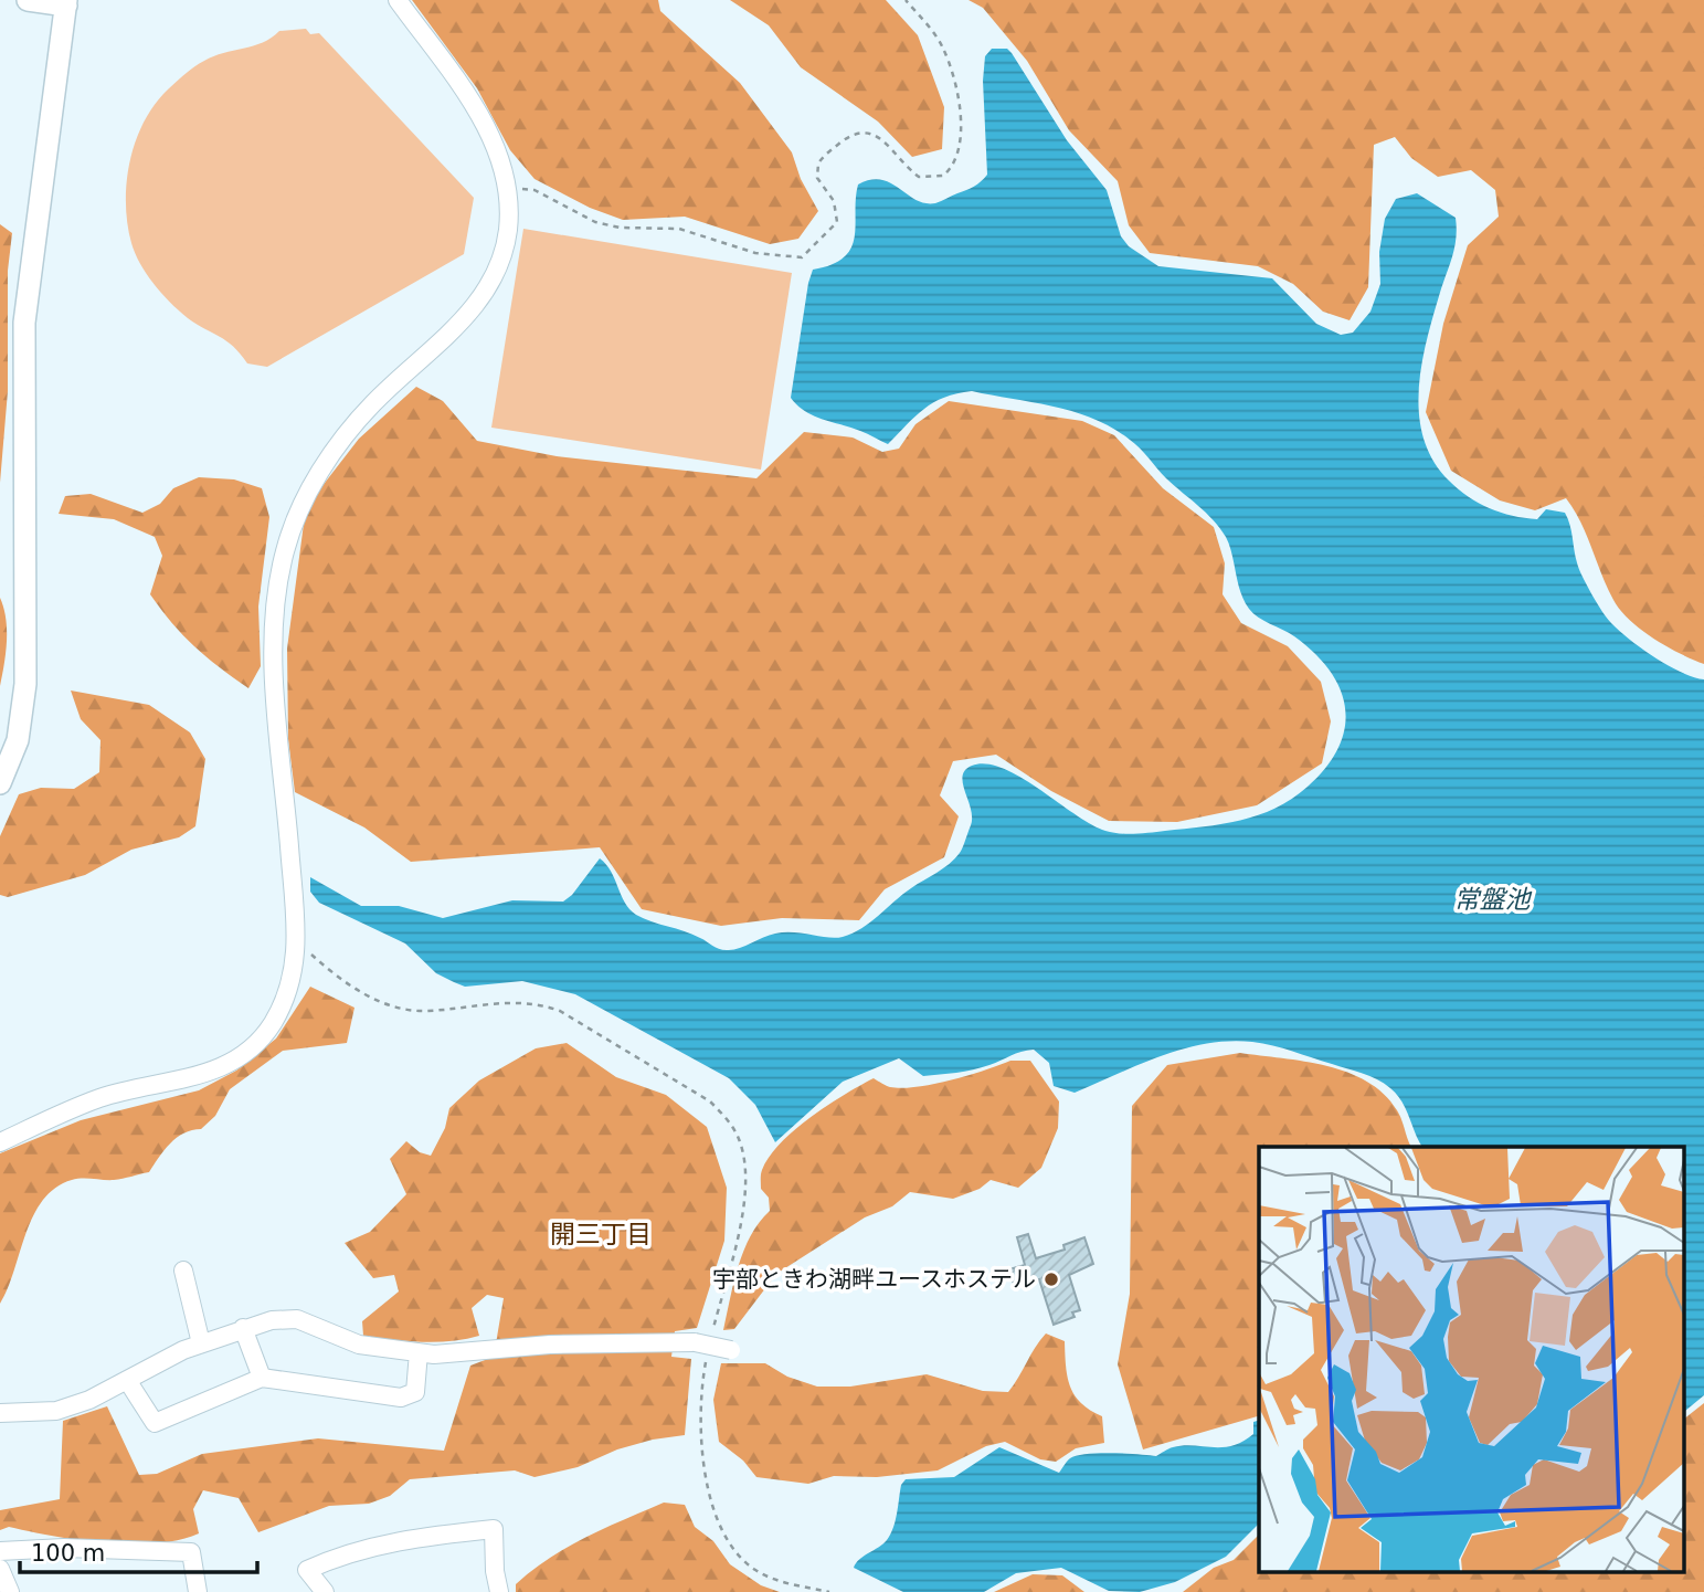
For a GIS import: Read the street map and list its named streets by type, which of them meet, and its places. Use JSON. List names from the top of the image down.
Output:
{
  "districts": ["開三丁目"],
  "water": ["常盤池"],
  "places": ["宇部ときわ湖畔ユースホステル"],
  "scale_bar": "100 m"
}
